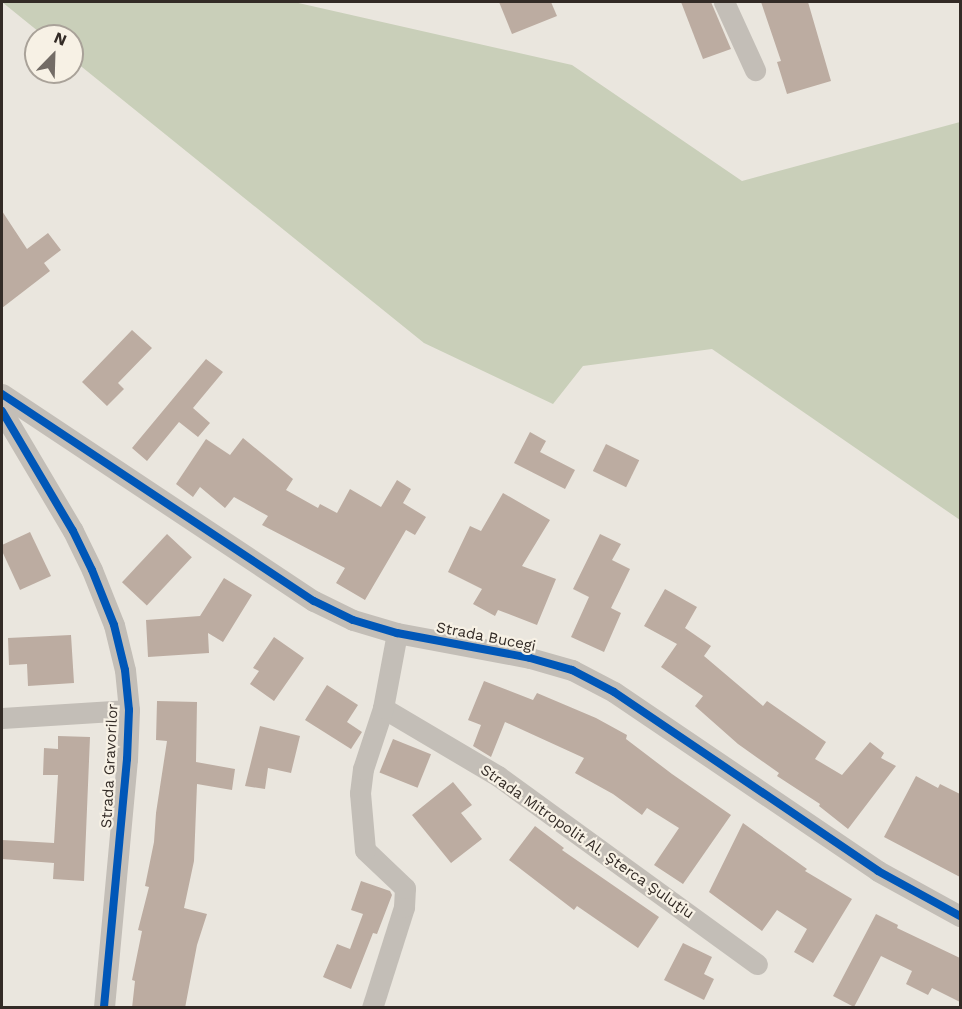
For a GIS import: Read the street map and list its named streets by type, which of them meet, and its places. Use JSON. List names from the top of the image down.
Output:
{
  "streets": {
    "street": ["Strada Bucegi", "Strada Gravorilor", "Strada Mitropolit Al. Şterca Şuluţiu"]
  },
  "north": "top right"
}
